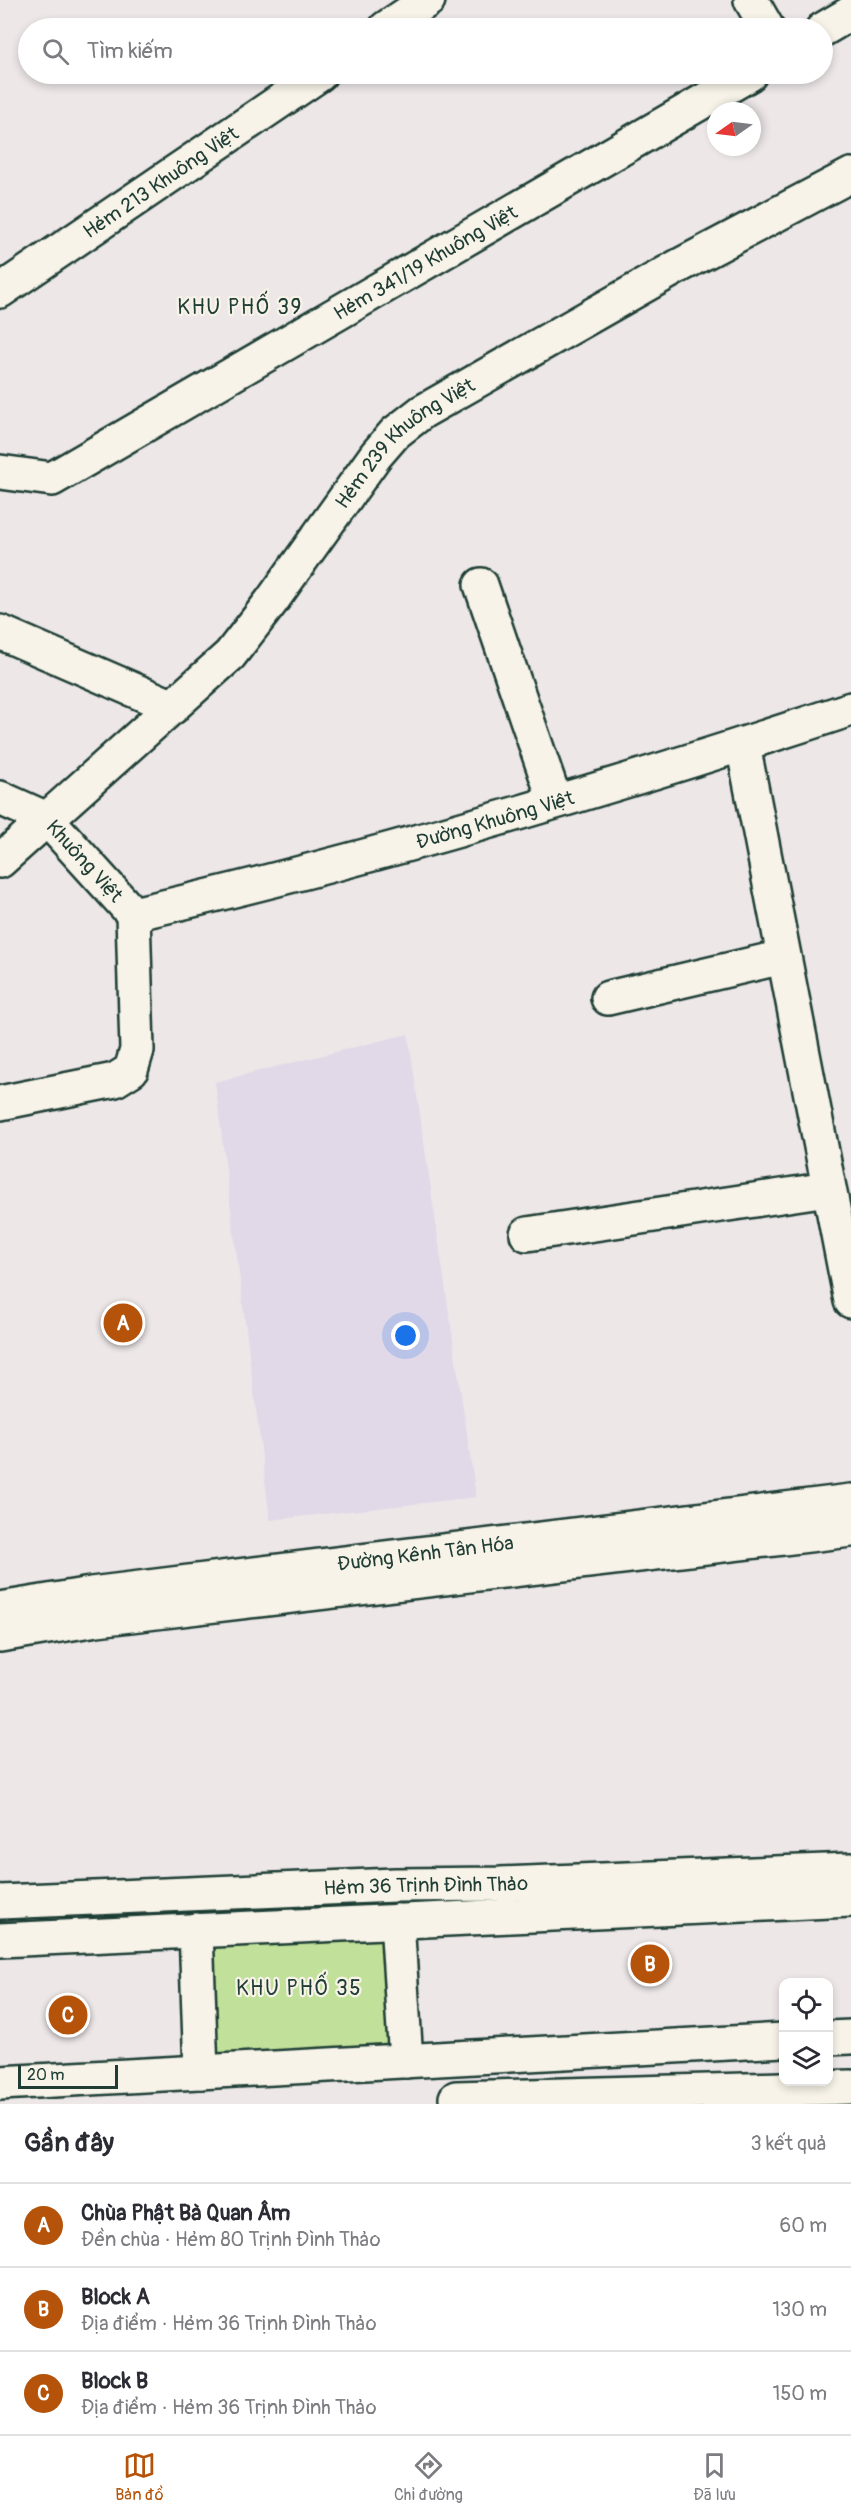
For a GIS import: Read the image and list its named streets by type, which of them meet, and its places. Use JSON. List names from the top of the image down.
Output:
{
  "streets": {
    "street": [
      "Hẻm 213 Khuông Việt",
      "Hẻm 341/19 Khuông Việt",
      "Hẻm 239 Khuông Việt",
      "Đường Khuông Việt",
      "Khuông Việt",
      "Đường Kênh Tân Hóa",
      "Hẻm 36 Trịnh Đình Thảo"
    ]
  },
  "crossings": [
    ["Hẻm 239 Khuông Việt", "Khuông Việt"],
    ["Đường Khuông Việt", "Khuông Việt"]
  ],
  "districts": ["KHU PHỐ 39", "KHU PHỐ 35"],
  "scale_bar": "20 m",
  "north": "left",
  "page": {
    "search": "Tìm kiếm",
    "pins": ["A", "B", "C"],
    "scale": "20 m",
    "heading": ["Gần đây", "3 kết quả"],
    "list": [
      {
        "mark": "A",
        "name": "Chùa Phật Bà Quan Âm",
        "note": "Đền chùa · Hẻm 80 Trịnh Đình Thảo",
        "value": "60 m"
      },
      {
        "mark": "B",
        "name": "Block A",
        "note": "Địa điểm · Hẻm 36 Trịnh Đình Thảo",
        "value": "130 m"
      },
      {
        "mark": "C",
        "name": "Block B",
        "note": "Địa điểm · Hẻm 36 Trịnh Đình Thảo",
        "value": "150 m"
      }
    ],
    "nav": ["Bản đồ", "Chỉ đường", "Đã lưu"]
  }
}
